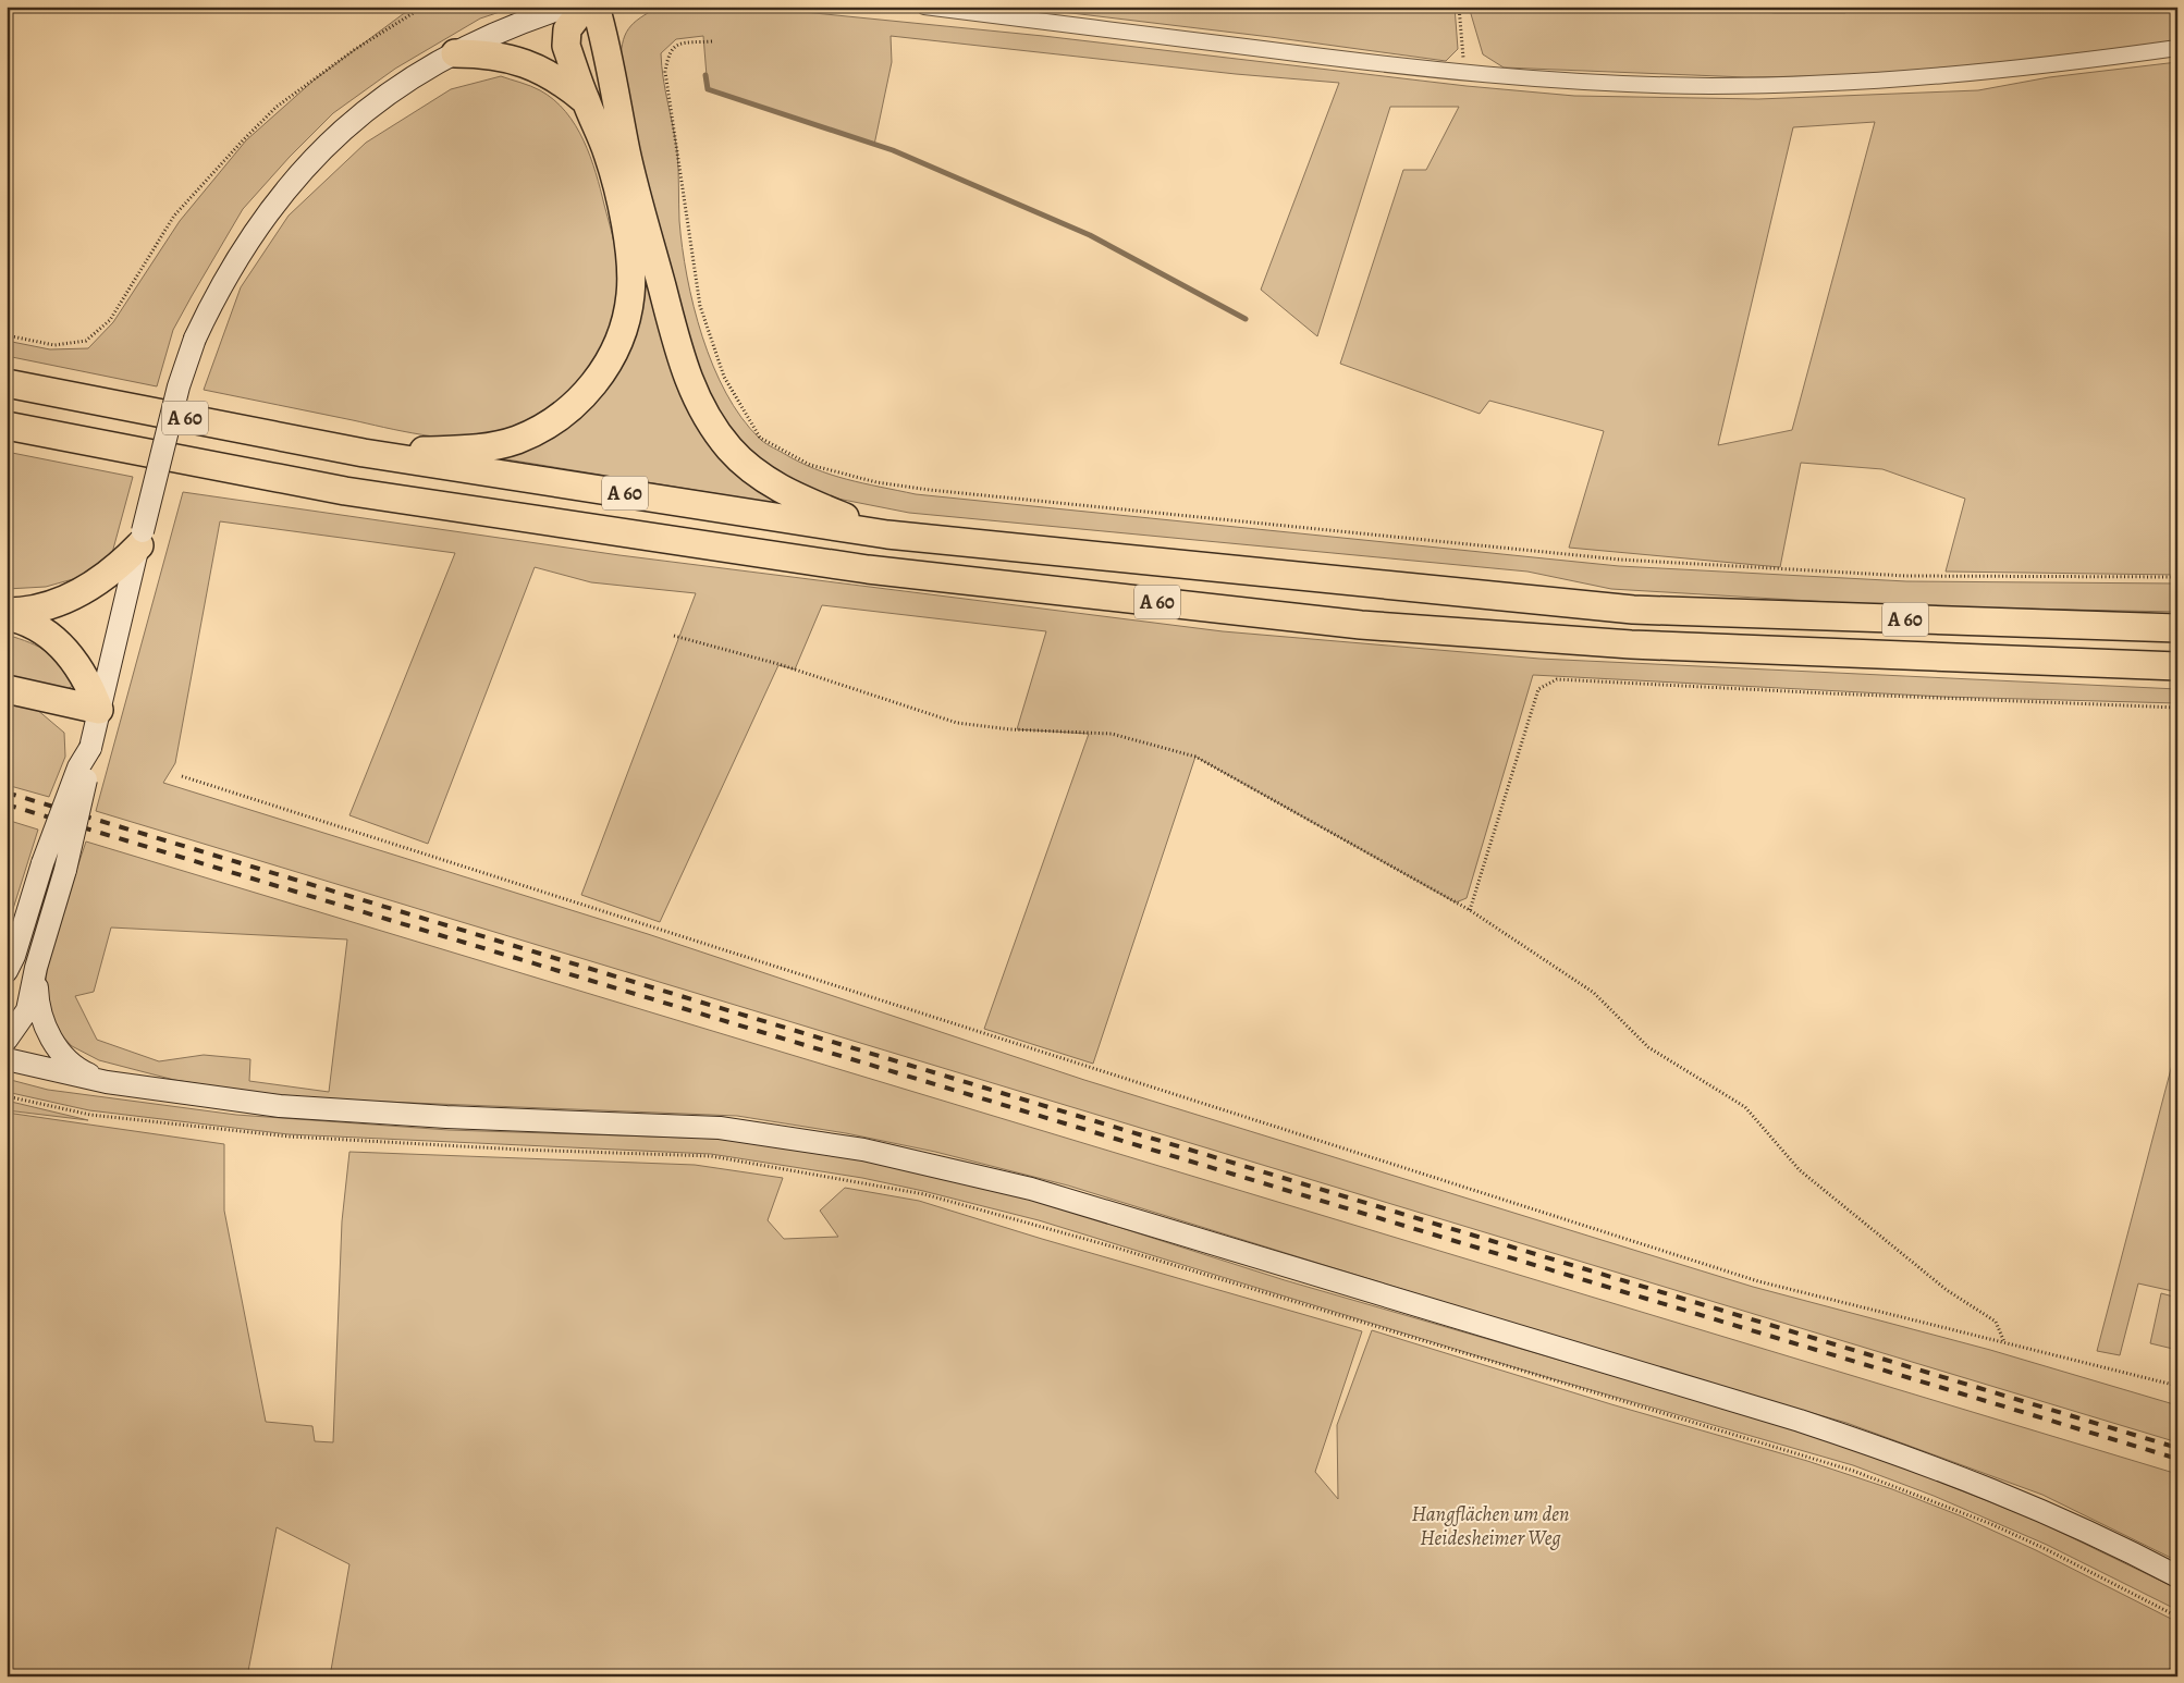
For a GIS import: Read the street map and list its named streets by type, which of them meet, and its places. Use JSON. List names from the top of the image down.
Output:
{
  "streets": {
    "highway": ["A 60"]
  },
  "parks": ["Hangflächen um den Heidesheimer Weg"]
}
